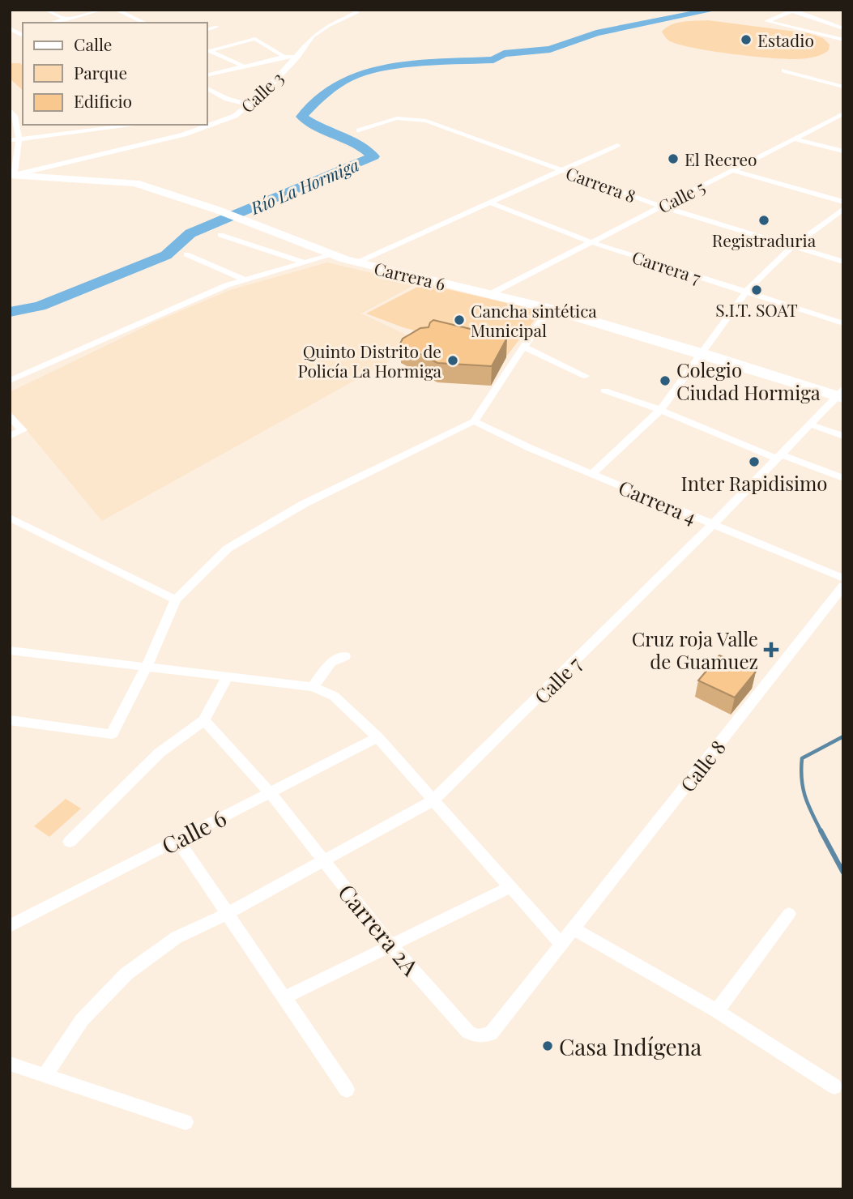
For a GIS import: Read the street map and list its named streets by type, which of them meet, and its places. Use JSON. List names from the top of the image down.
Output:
{
  "streets": {
    "main road": ["Carrera 6"],
    "street": [
      "Calle 3",
      "Carrera 8",
      "Calle 5",
      "Carrera 7",
      "Carrera 4",
      "Calle 7",
      "Calle 8",
      "Calle 6",
      "Carrera 2A"
    ]
  },
  "crossings": [
    ["Calle 3", "Carrera 6"],
    ["Carrera 8", "Calle 5"],
    ["Calle 5", "Carrera 7"],
    ["Calle 5", "Carrera 6"],
    ["Carrera 6", "Calle 7"],
    ["Carrera 4", "Calle 7"],
    ["Calle 7", "Carrera 2A"],
    ["Calle 8", "Carrera 2A"],
    ["Calle 6", "Carrera 2A"]
  ],
  "water": ["Río La Hormiga"],
  "places": {
    "other": [
      "Estadio",
      "El Recreo",
      "Registraduria",
      "S.I.T. SOAT",
      "Cancha sintética Municipal",
      "Quinto Distrito de Policía La Hormiga",
      "Colegio Ciudad Hormiga",
      "Inter Rapidisimo",
      "Casa Indígena"
    ],
    "health": ["Cruz roja Valle de Guamuez"]
  },
  "legend": ["Calle", "Parque", "Edificio"]
}
